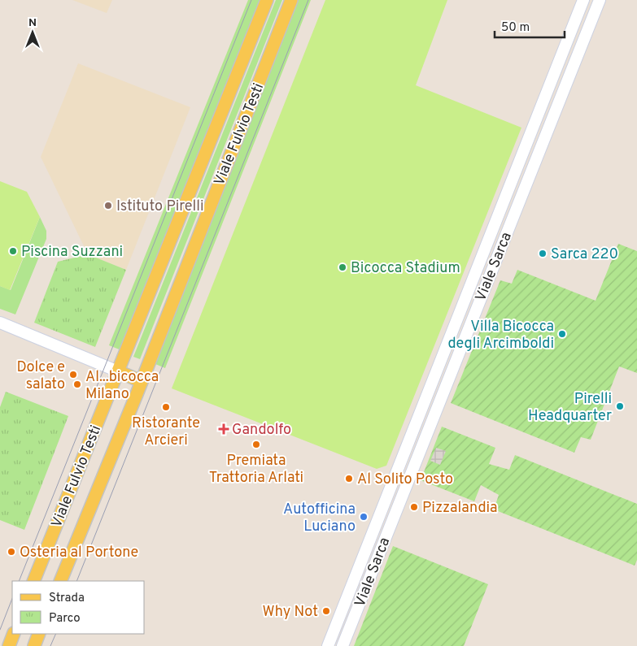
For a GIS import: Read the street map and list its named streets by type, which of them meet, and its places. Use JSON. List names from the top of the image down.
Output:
{
  "streets": {
    "main road": ["Viale Fulvio Testi"],
    "street": ["Viale Sarca"]
  },
  "places": {
    "other": [
      "Istituto Pirelli",
      "Piscina Suzzani",
      "Sarca 220",
      "Bicocca Stadium",
      "Villa Bicocca degli Arcimboldi",
      "Dolce e salato",
      "Al...bicocca Milano",
      "Pirelli Headquarter",
      "Ristorante Arcieri",
      "Premiata Trattoria Arlati",
      "Al Solito Posto",
      "Pizzalandia",
      "Autofficina Luciano",
      "Osteria al Portone",
      "Why Not"
    ],
    "health": ["Gandolfo"]
  },
  "legend": ["Strada", "Parco"],
  "scale_bar": "50 m",
  "north": "top"
}
